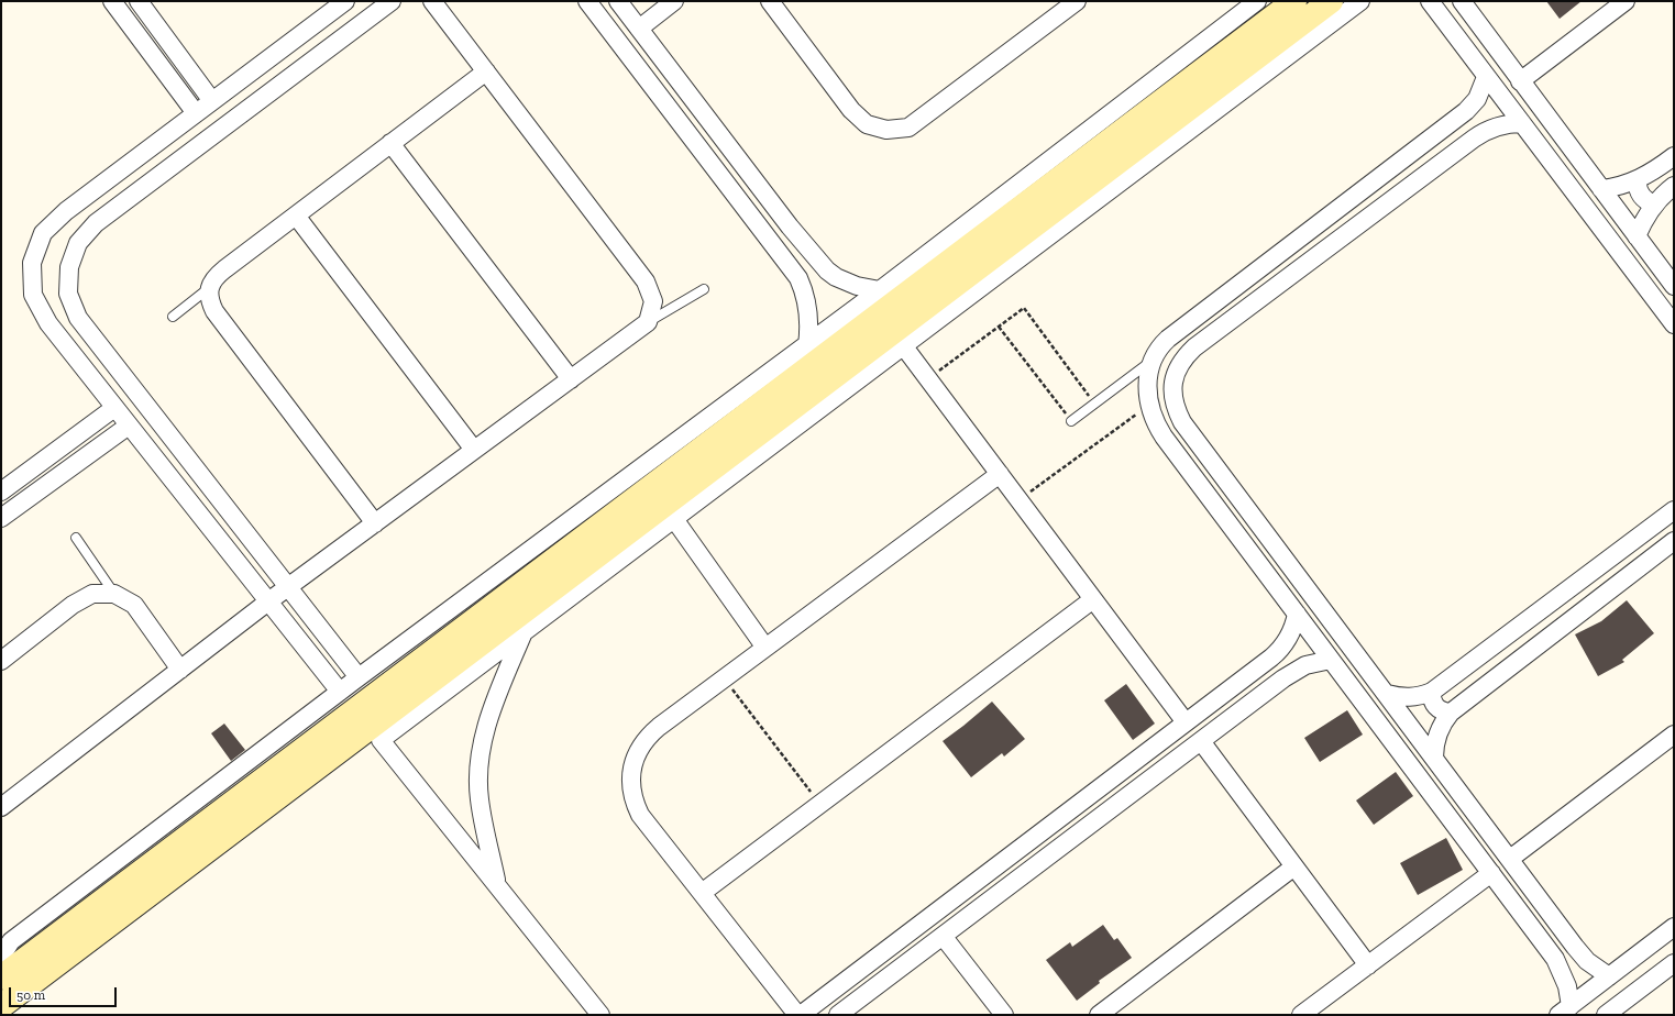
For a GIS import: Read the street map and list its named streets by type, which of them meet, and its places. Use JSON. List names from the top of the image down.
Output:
{
  "scale_bar": "50 m"
}
